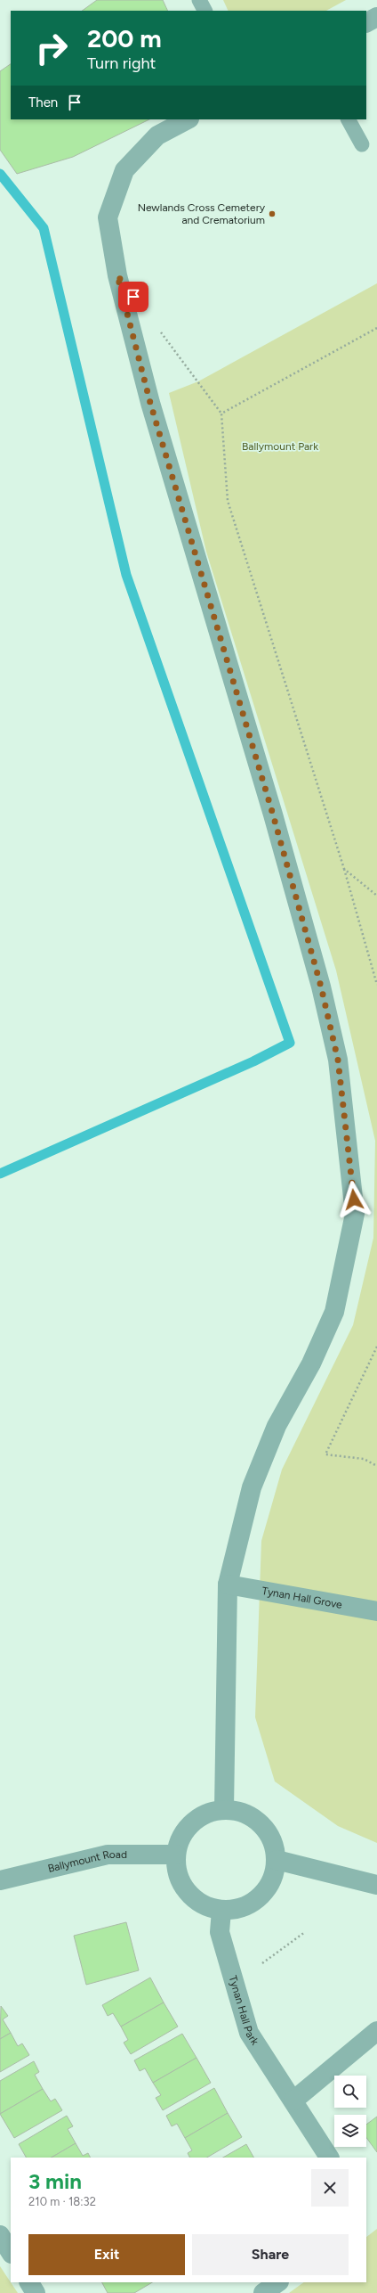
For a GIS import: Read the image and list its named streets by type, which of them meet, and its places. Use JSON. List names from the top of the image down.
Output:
{
  "streets": {
    "street": ["Tynan Hall Grove", "Ballymount Road", "Tynan Hall Park"]
  },
  "crossings": [
    ["Ballymount Road", "Tynan Hall Park"]
  ],
  "parks": ["Ballymount Park"],
  "places": ["Newlands Cross Cemetery and Crematorium"],
  "page": {
    "turn": ["200 m", "Turn right"],
    "then": "Then",
    "heading": ["3 min", "210 m · 18:32"],
    "buttons": ["Exit", "Share"]
  }
}
